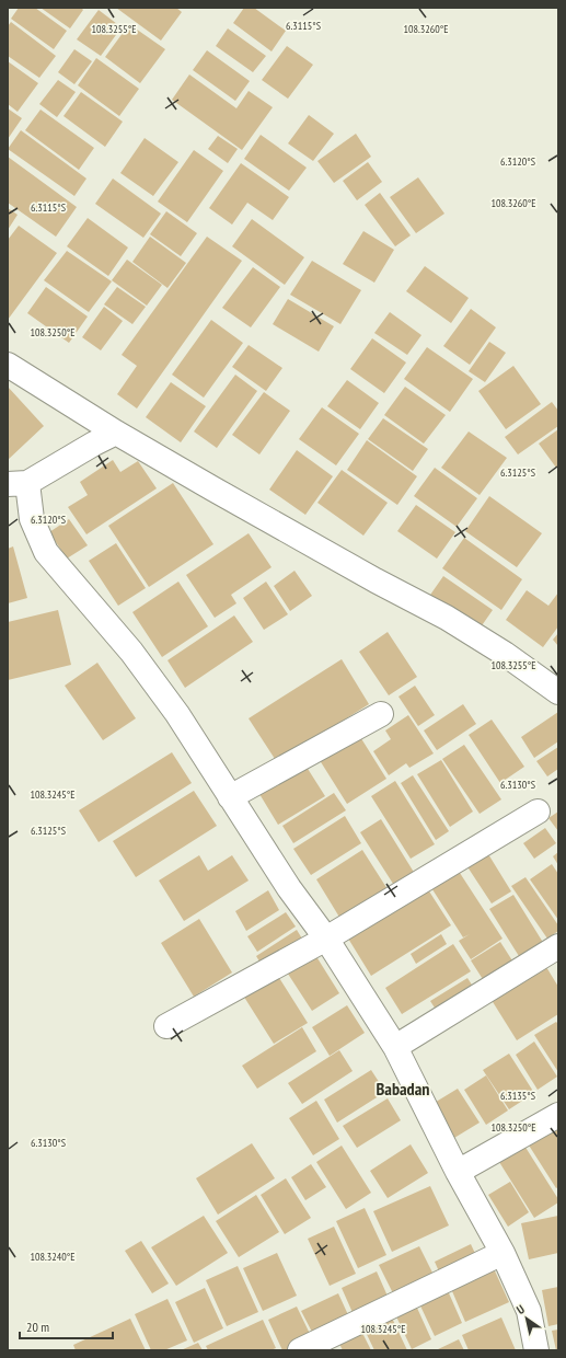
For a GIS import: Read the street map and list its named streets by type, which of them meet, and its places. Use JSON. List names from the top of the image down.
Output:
{
  "districts": ["Babadan"],
  "scale_bar": "20 m",
  "north": "top left",
  "coordinates": [
    "6.3115°S",
    "108.3255°E",
    "108.3260°E",
    "6.3120°S",
    "108.3250°E",
    "6.3125°S",
    "6.3130°S",
    "108.3245°E",
    "6.3135°S",
    "108.3240°E"
  ]
}
